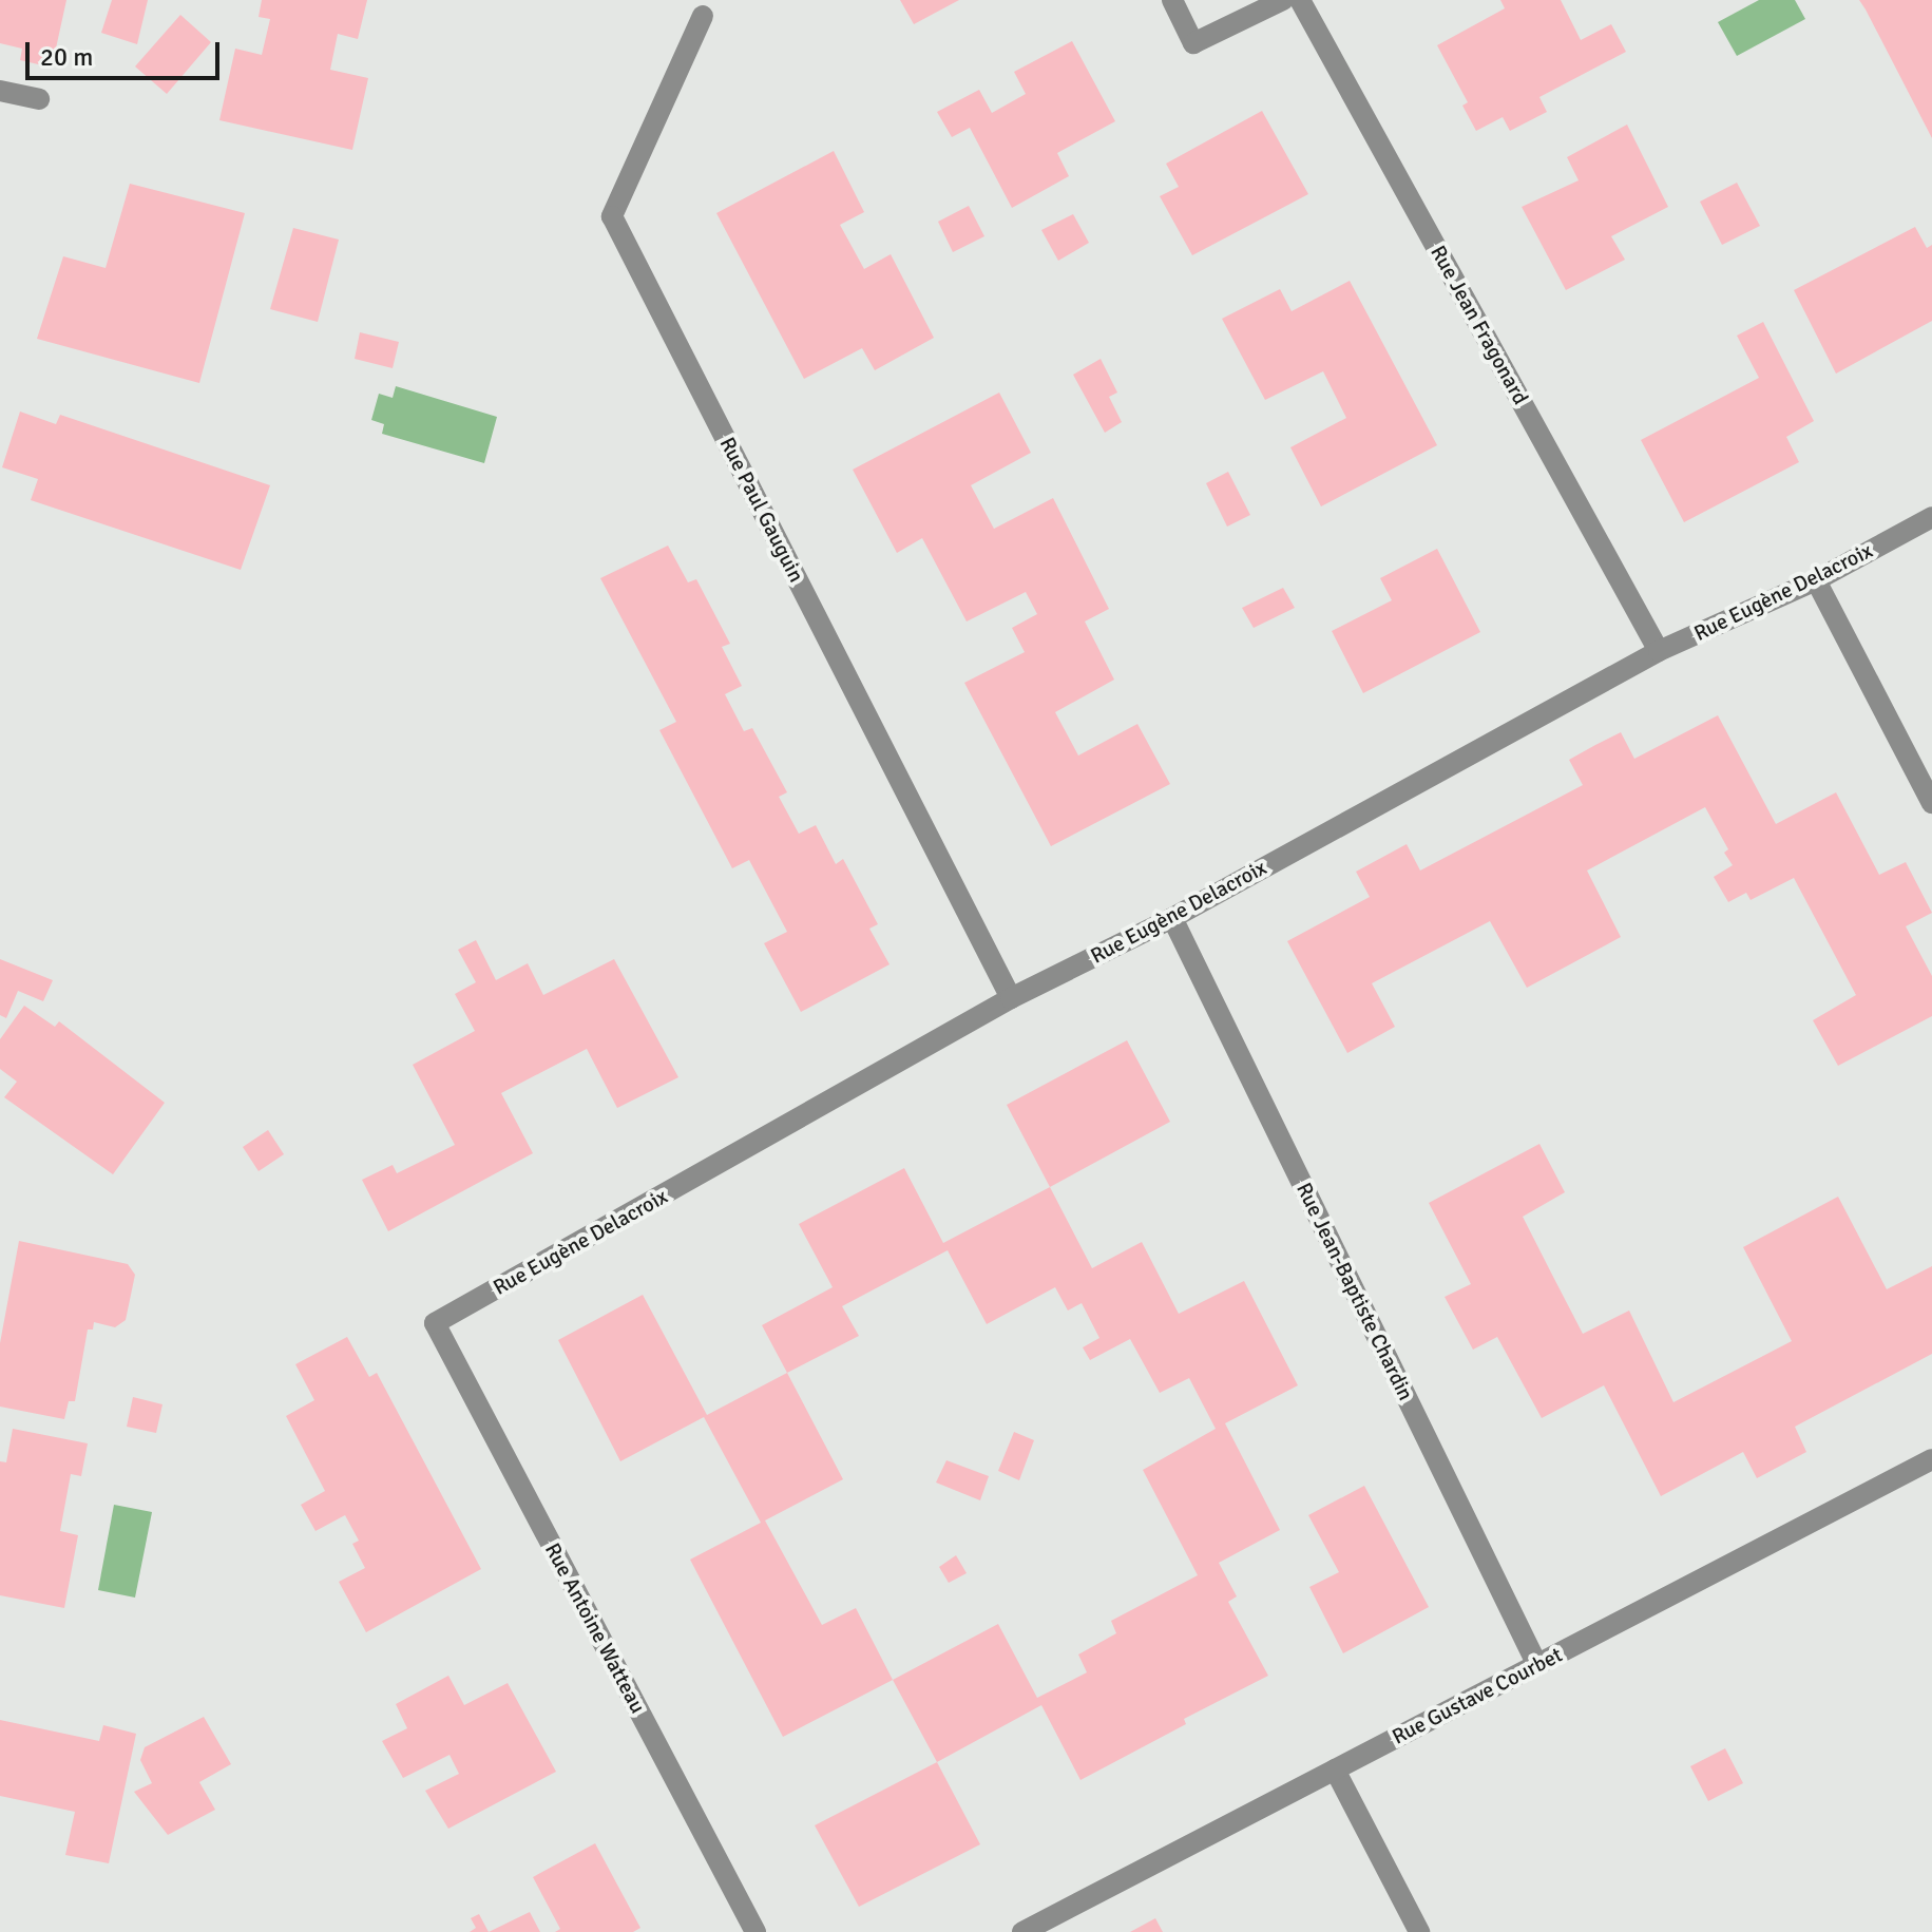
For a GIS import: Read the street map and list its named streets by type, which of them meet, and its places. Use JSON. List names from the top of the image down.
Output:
{
  "streets": {
    "street": [
      "Rue Jean Fragonard",
      "Rue Paul Gauguin",
      "Rue Eugène Delacroix",
      "Rue Jean-Baptiste Chardin",
      "Rue Antoine Watteau",
      "Rue Gustave Courbet"
    ]
  },
  "crossings": [
    ["Rue Jean Fragonard", "Rue Eugène Delacroix"],
    ["Rue Paul Gauguin", "Rue Eugène Delacroix"],
    ["Rue Eugène Delacroix", "Rue Jean-Baptiste Chardin"],
    ["Rue Eugène Delacroix", "Rue Antoine Watteau"],
    ["Rue Jean-Baptiste Chardin", "Rue Gustave Courbet"]
  ],
  "scale_bar": "20 m"
}
